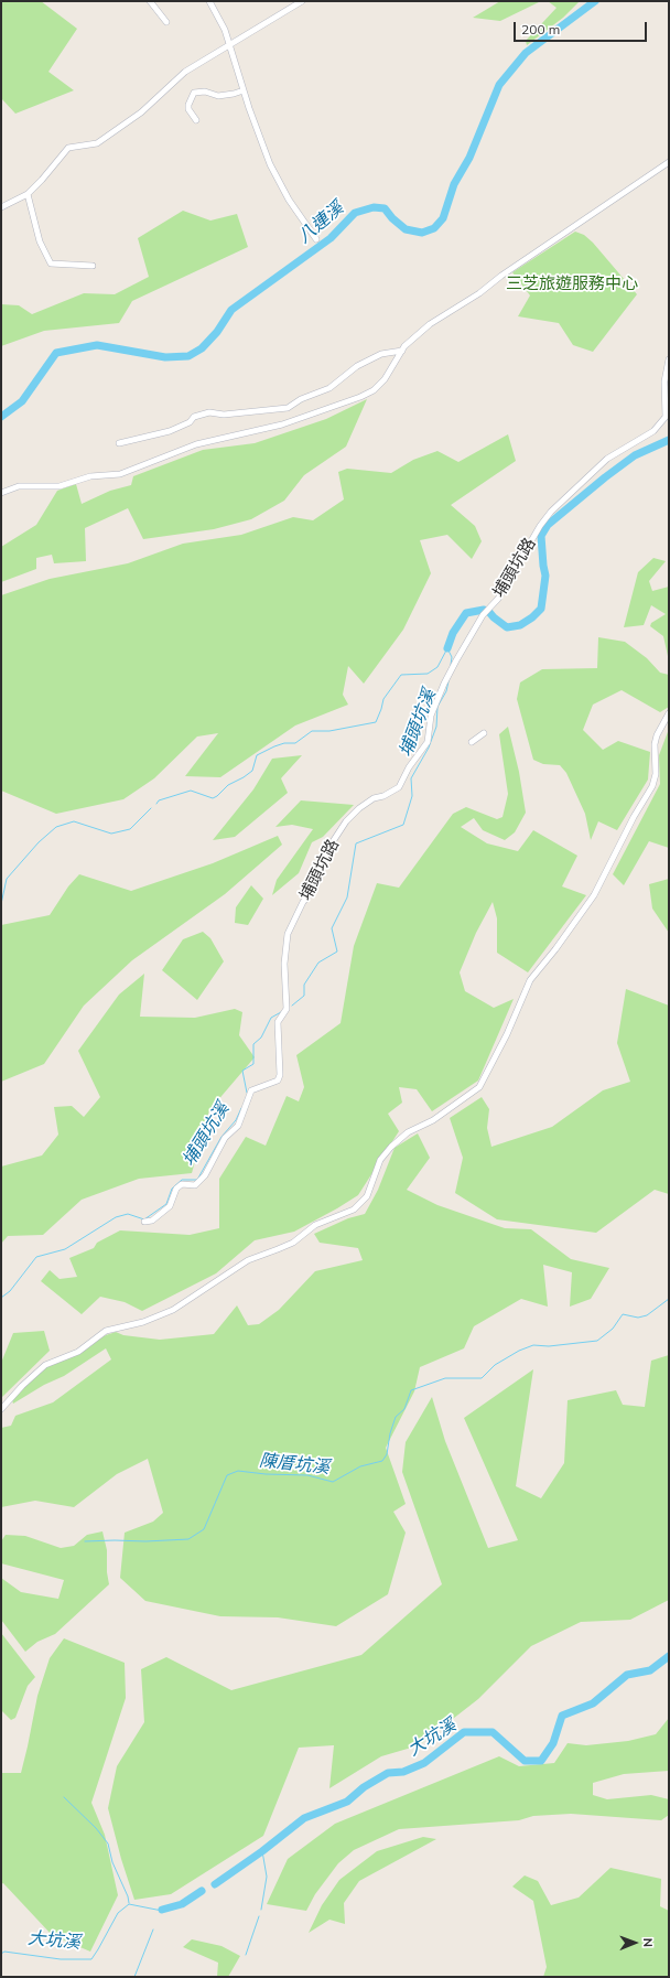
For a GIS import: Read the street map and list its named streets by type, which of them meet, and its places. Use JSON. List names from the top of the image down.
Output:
{
  "streets": {
    "street": ["埔頭坑路"]
  },
  "water": [
    "八連溪",
    "埔頭坑溪",
    "陳厝坑溪",
    "大坑溪"
  ],
  "parks": ["三芝旅遊服務中心"],
  "scale_bar": "200 m",
  "north": "right"
}
